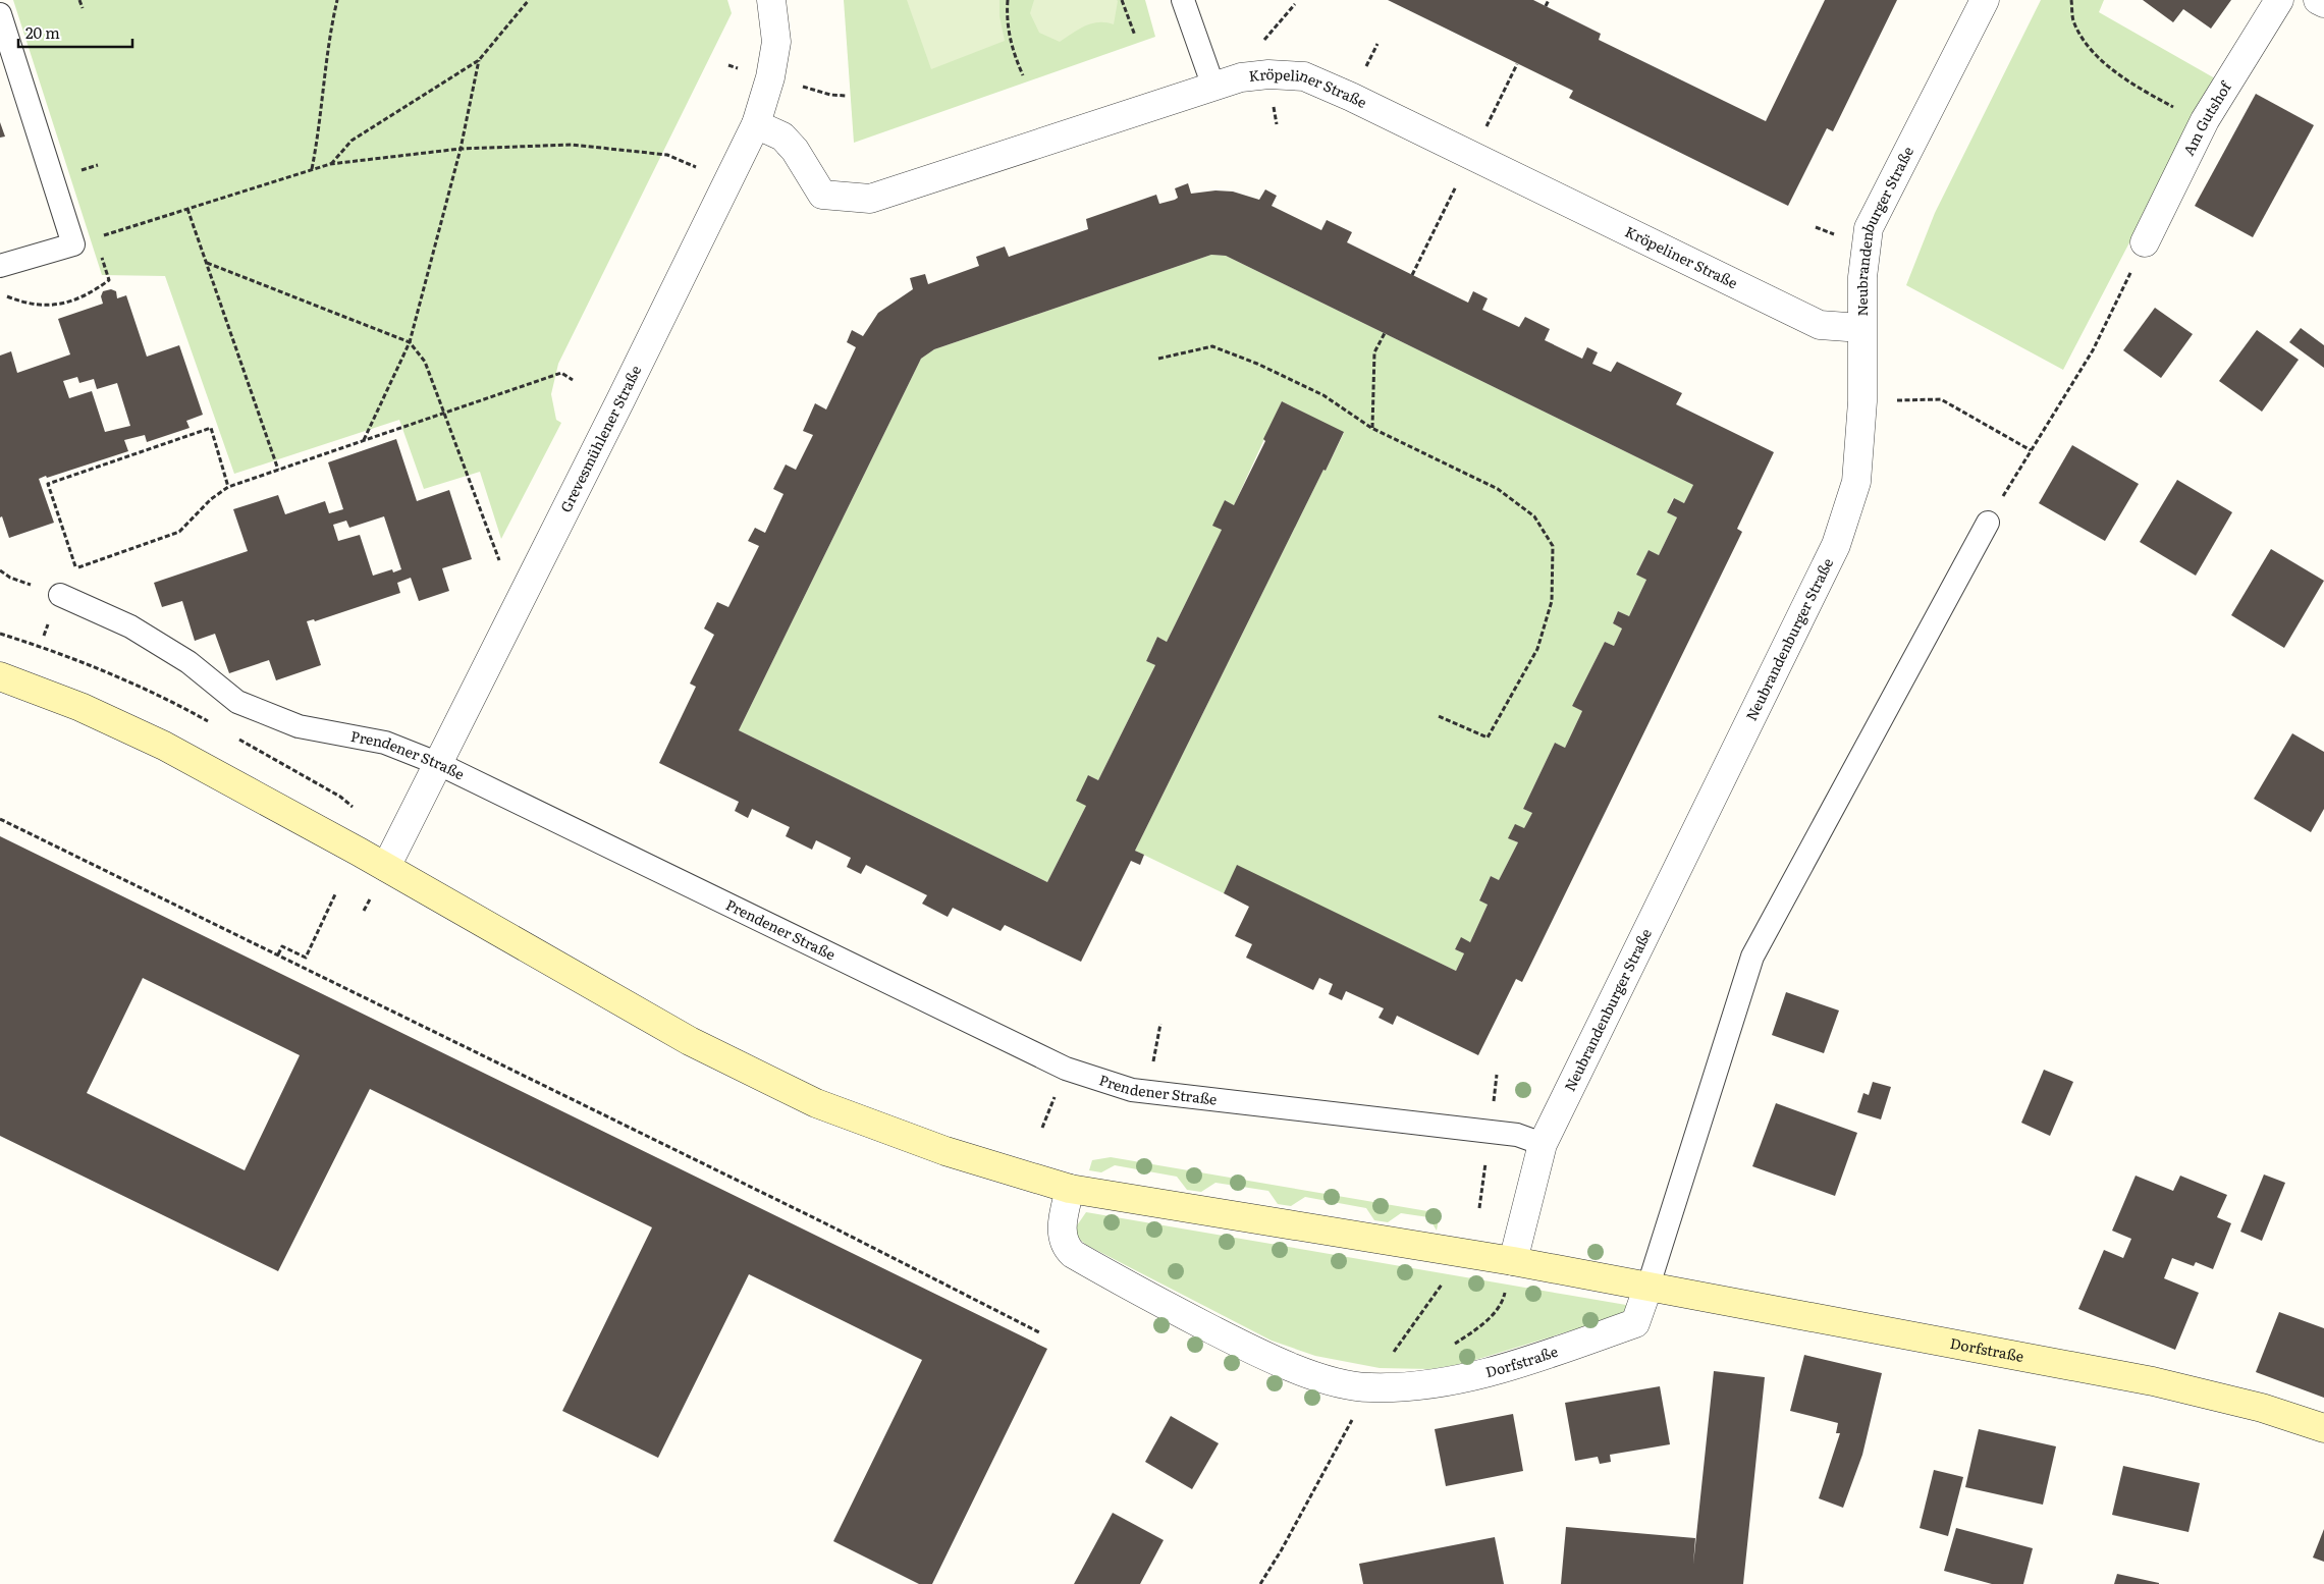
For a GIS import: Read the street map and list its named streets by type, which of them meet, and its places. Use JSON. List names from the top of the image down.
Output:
{
  "streets": {
    "main road": ["Dorfstraße"],
    "street": [
      "Kröpeliner Straße",
      "Am Gutshof",
      "Neubrandenburger Straße",
      "Grevesmühlener Straße"
    ],
    "lane": ["Prendener Straße"]
  },
  "crossings": [
    ["Kröpeliner Straße", "Neubrandenburger Straße"],
    ["Kröpeliner Straße", "Grevesmühlener Straße"],
    ["Neubrandenburger Straße", "Prendener Straße"],
    ["Neubrandenburger Straße", "Dorfstraße"],
    ["Grevesmühlener Straße", "Prendener Straße"]
  ],
  "scale_bar": "20 m"
}
